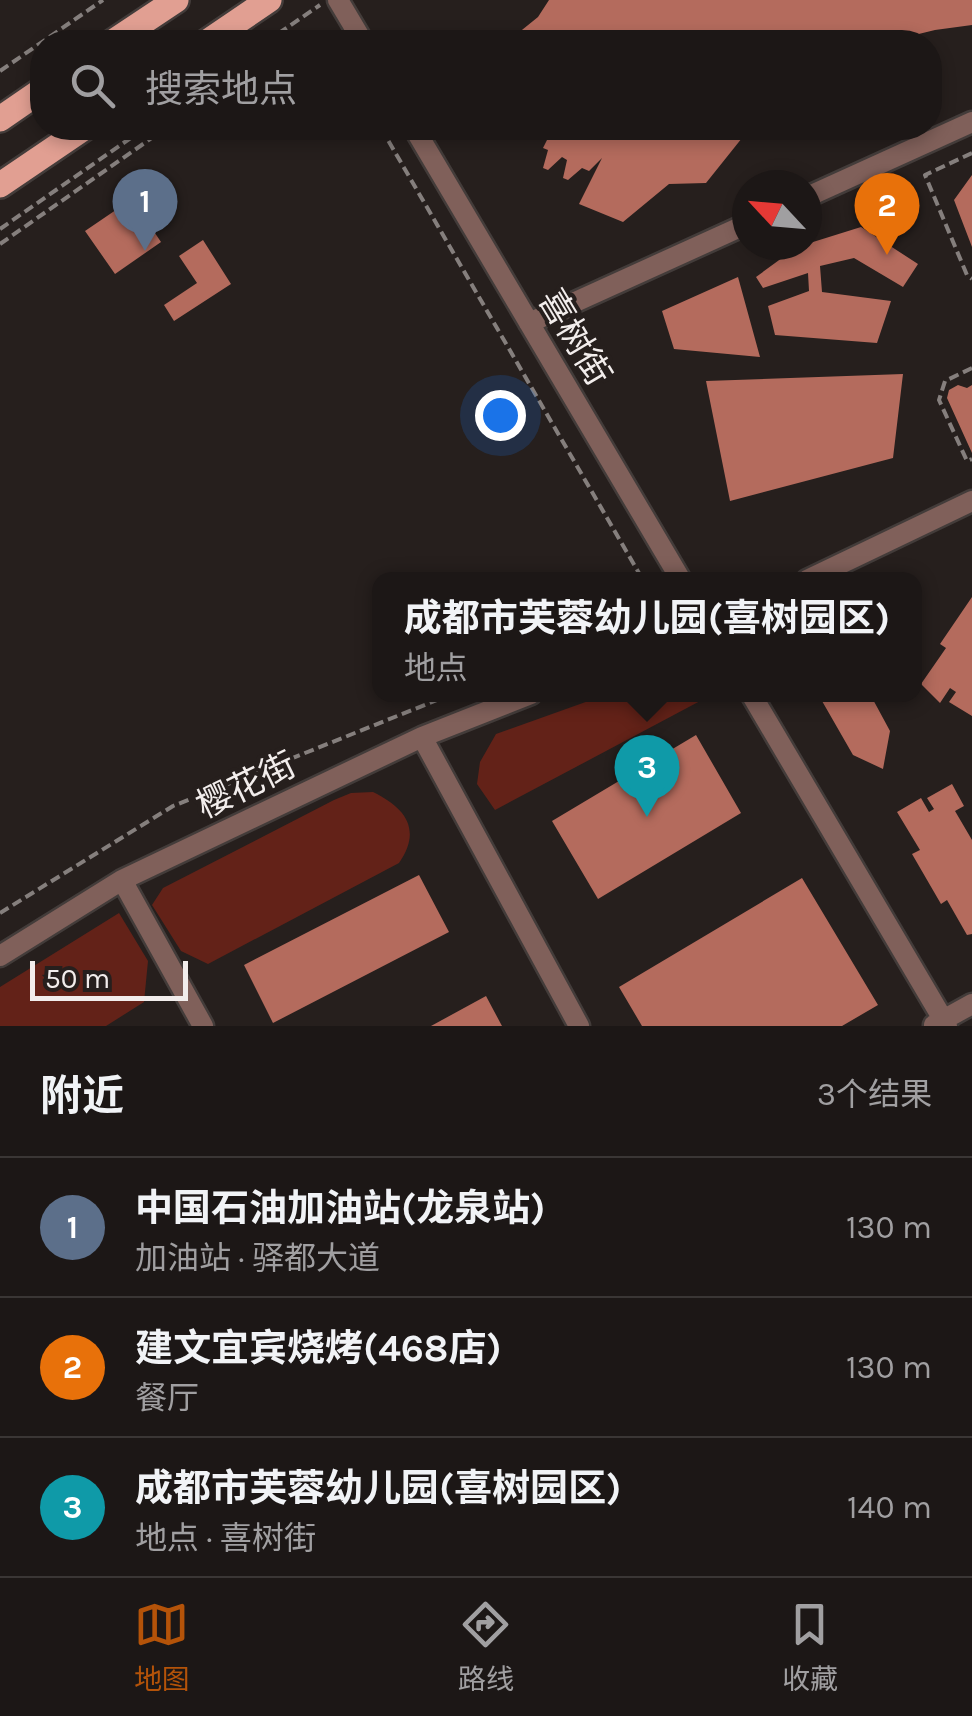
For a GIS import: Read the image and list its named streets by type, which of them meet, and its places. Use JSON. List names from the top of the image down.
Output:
{
  "streets": {
    "street": ["喜树街", "樱花街"]
  },
  "scale_bar": "50 m",
  "north": "top left",
  "page": {
    "search": "搜索地点",
    "pins": ["1", "2", "3"],
    "popup": ["成都市芙蓉幼儿园(喜树园区)", "地点"],
    "scale": "50 m",
    "heading": ["附近", "3个结果"],
    "list": [
      {
        "mark": "1",
        "name": "中国石油加油站(龙泉站)",
        "note": "加油站 · 驿都大道",
        "value": "130 m"
      },
      {
        "mark": "2",
        "name": "建文宜宾烧烤(468店)",
        "note": "餐厅",
        "value": "130 m"
      },
      {
        "mark": "3",
        "name": "成都市芙蓉幼儿园(喜树园区)",
        "note": "地点 · 喜树街",
        "value": "140 m"
      }
    ],
    "nav": ["地图", "路线", "收藏"]
  }
}
